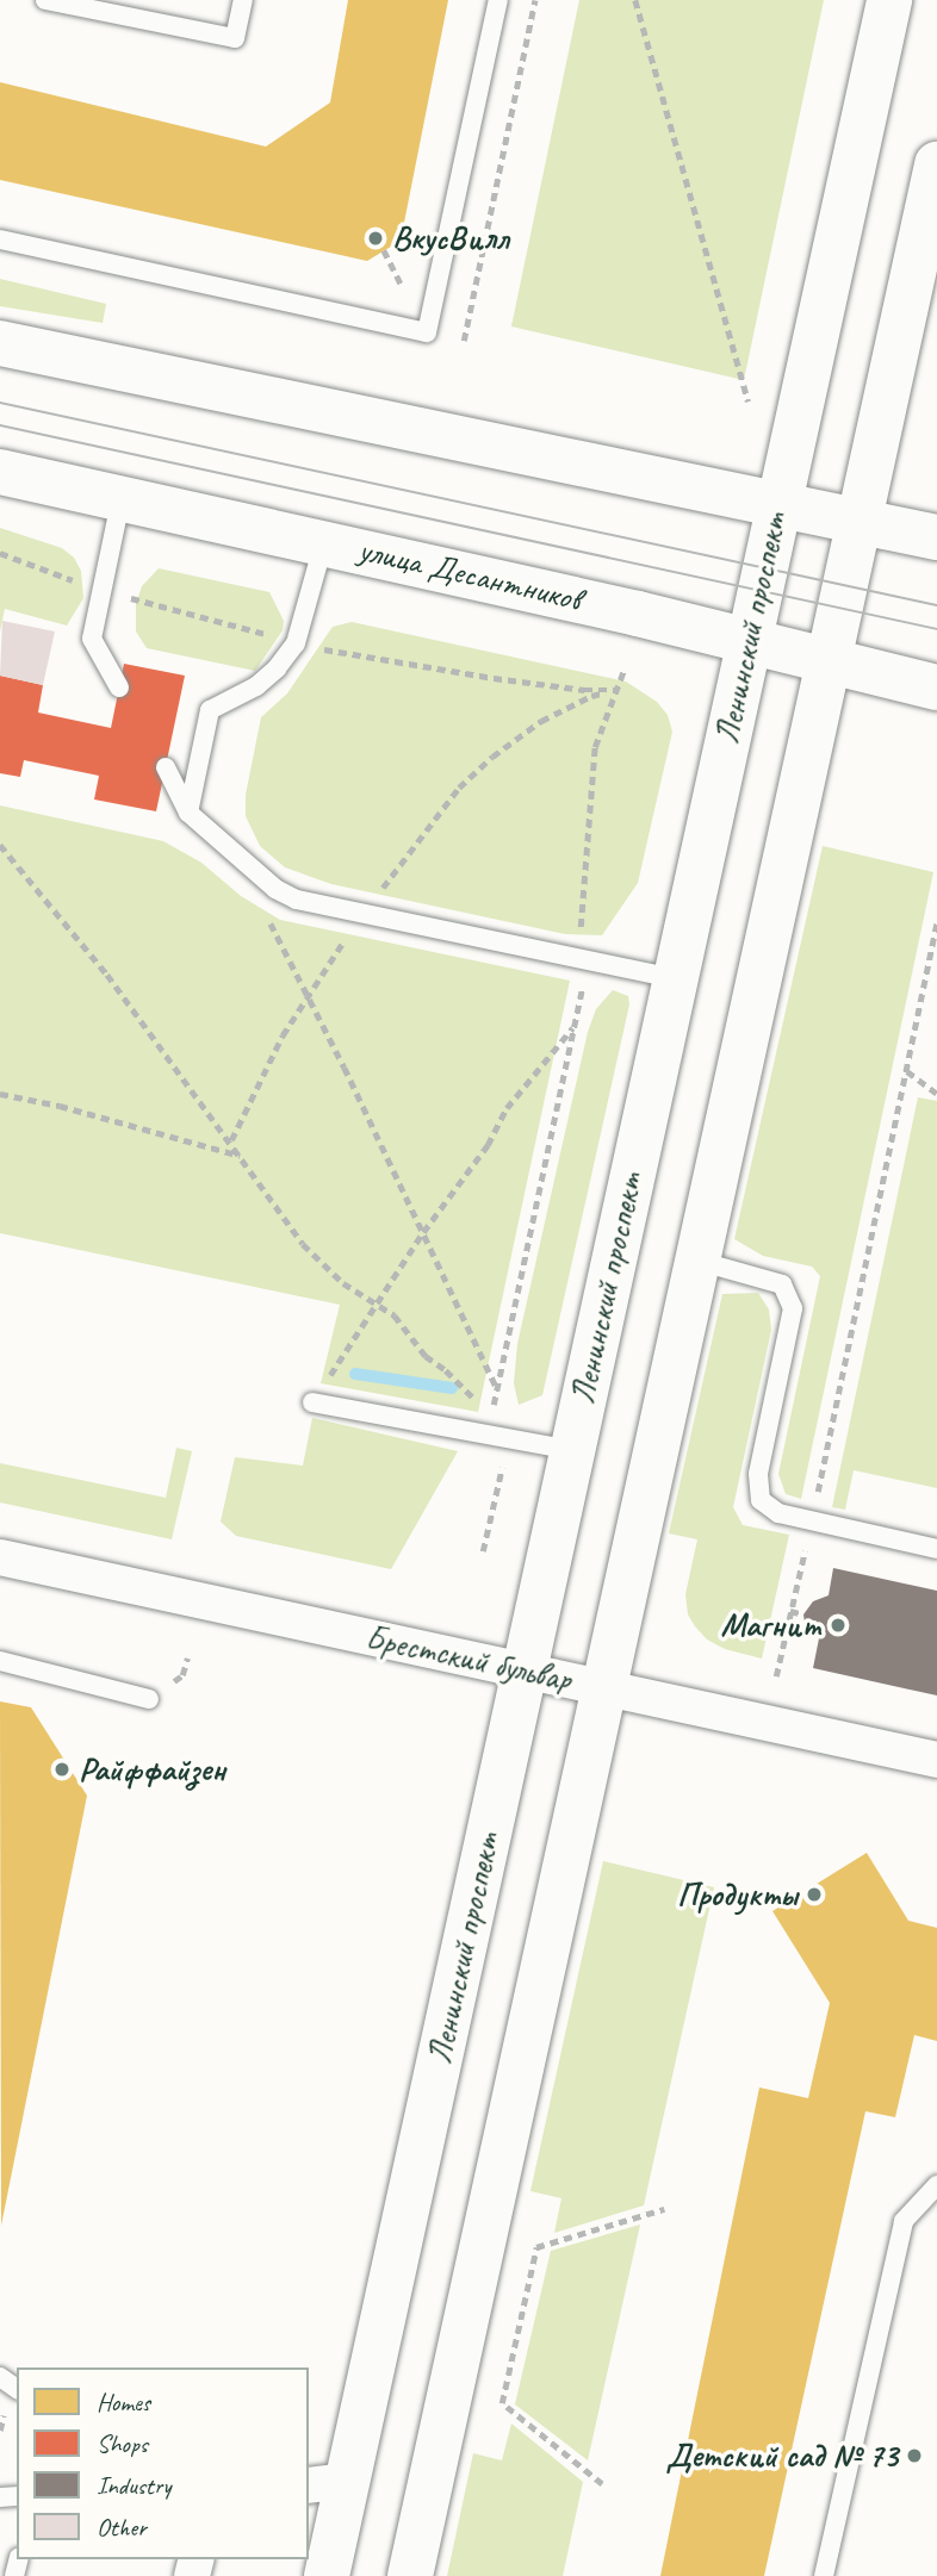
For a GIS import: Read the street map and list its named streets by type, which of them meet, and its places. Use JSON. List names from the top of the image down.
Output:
{
  "streets": {
    "main road": ["улица Десантников", "Ленинский проспект"],
    "street": ["Брестский бульвар"]
  },
  "crossings": [
    ["улица Десантников", "Ленинский проспект"],
    ["Ленинский проспект", "Брестский бульвар"]
  ],
  "places": [
    "ВкусВилл",
    "Магнит",
    "Райффайзен",
    "Продукты",
    "Детский сад № 73"
  ],
  "legend": [
    "Homes",
    "Shops",
    "Industry",
    "Other"
  ]
}
